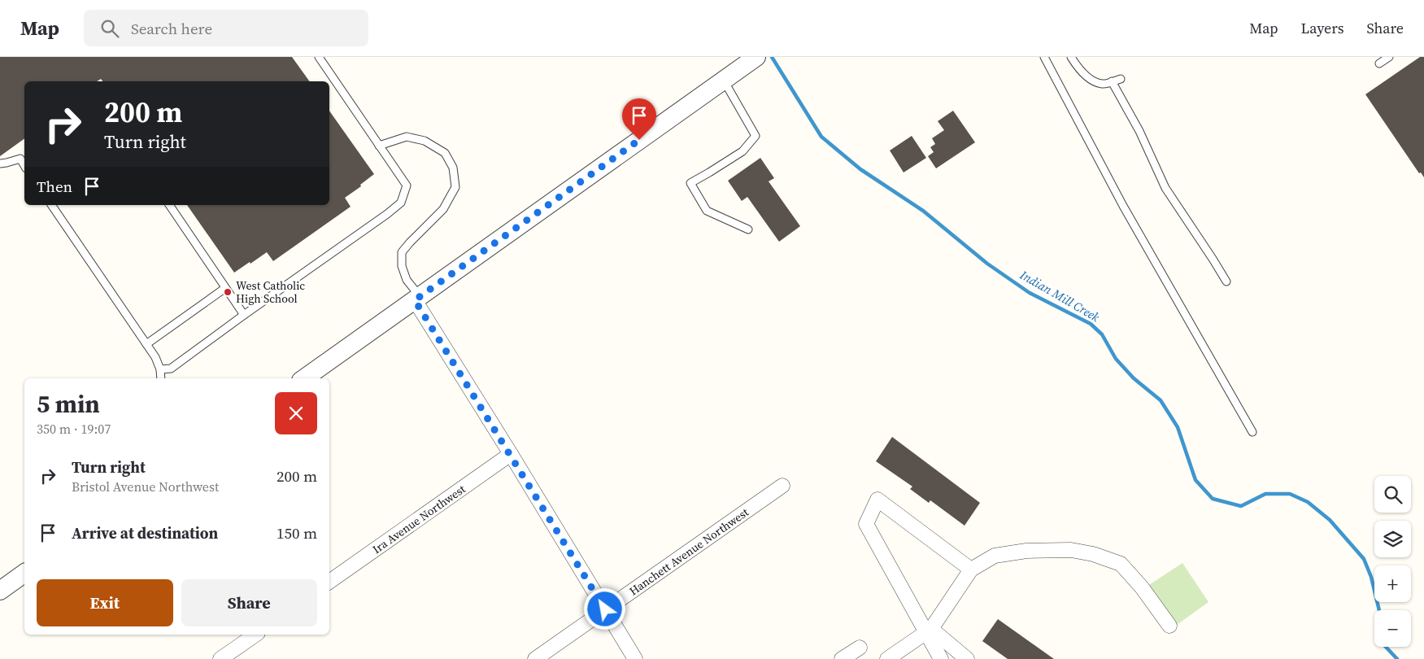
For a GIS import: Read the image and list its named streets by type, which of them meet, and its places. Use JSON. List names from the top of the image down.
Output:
{
  "streets": {
    "street": ["Ira Avenue Northwest", "Hanchett Avenue Northwest"]
  },
  "water": ["Indian Mill Creek"],
  "places": ["West Catholic High School"],
  "page": {
    "header": "Map",
    "search": "Search here",
    "nav": ["Map", "Layers", "Share"],
    "turn": ["200 m", "Turn right"],
    "then": "Then",
    "heading": ["5 min", "350 m · 19:07"],
    "list": [
      {
        "name": "Turn right",
        "note": "Bristol Avenue Northwest",
        "value": "200 m"
      },
      {
        "name": "Arrive at destination",
        "value": "150 m"
      }
    ],
    "map_buttons": ["+", "−"],
    "buttons": ["Exit", "Share"]
  }
}
